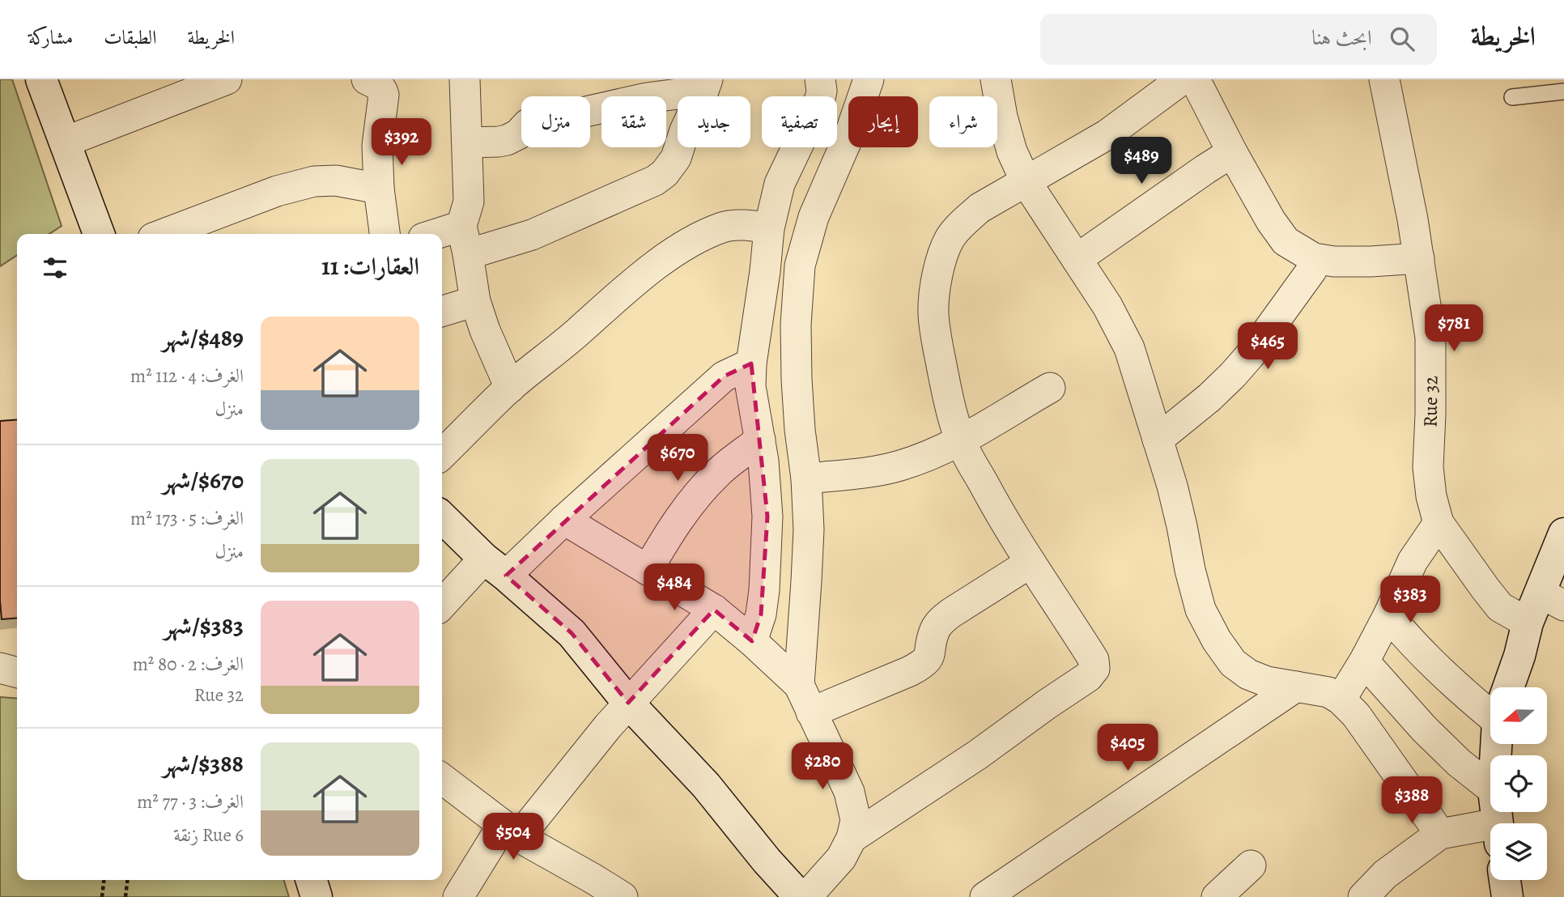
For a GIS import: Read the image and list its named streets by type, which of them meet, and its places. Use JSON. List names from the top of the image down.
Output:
{
  "streets": {
    "street": ["Rue 32"]
  },
  "north": "left",
  "page": {
    "header": "الخريطة",
    "search": "ابحث هنا",
    "nav": ["الخريطة", "الطبقات", "مشاركة"],
    "chip": [
      "شراء",
      "إيجار",
      "تصفية",
      "جديد",
      "شقة",
      "منزل"
    ],
    "price": [
      "$392",
      "$489",
      "$781",
      "$465",
      "$670",
      "$484",
      "$383",
      "$405",
      "$280",
      "$388",
      "$504"
    ],
    "heading": "العقارات: 11",
    "list": [
      {
        "name": "$489/شهر",
        "note": "الغرف: 4 · 112 m² · منزل"
      },
      {
        "name": "$670/شهر",
        "note": "الغرف: 5 · 173 m² · منزل"
      },
      {
        "name": "$383/شهر",
        "note": "الغرف: 2 · 80 m² · Rue 32"
      },
      {
        "name": "$388/شهر",
        "note": "الغرف: 3 · 77 m² · Rue 6 زنقة"
      }
    ]
  }
}
